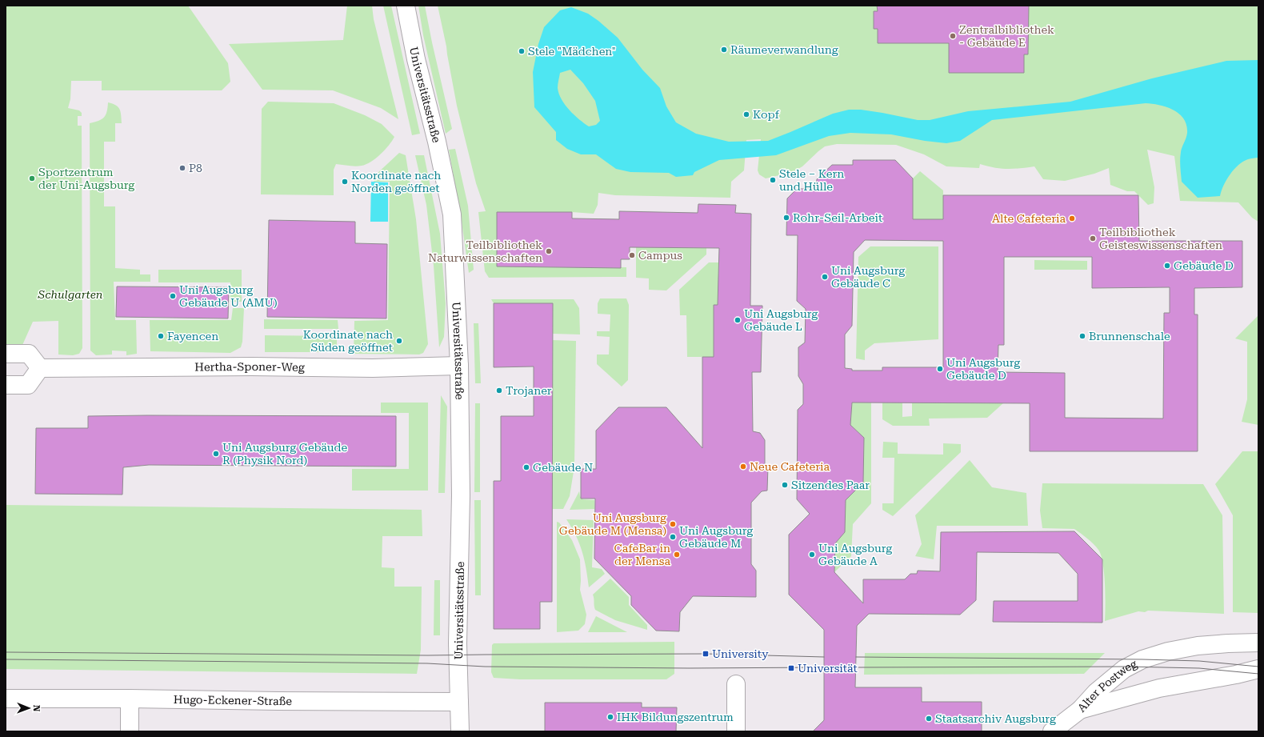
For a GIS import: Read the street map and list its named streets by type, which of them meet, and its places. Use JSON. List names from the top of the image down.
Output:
{
  "streets": {
    "street": [
      "Universitätsstraße",
      "Hertha-Sponer-Weg",
      "Alter Postweg",
      "Hugo-Eckener-Straße"
    ]
  },
  "crossings": [
    ["Universitätsstraße", "Hertha-Sponer-Weg"],
    ["Universitätsstraße", "Hugo-Eckener-Straße"]
  ],
  "parks": ["Schulgarten"],
  "places": {
    "other": [
      "Zentralbibliothek - Gebäude E",
      "Räumeverwandlung",
      "Stele \"Mädchen\"",
      "Kopf",
      "P8",
      "Sportzentrum der Uni-Augsburg",
      "Stele – Kern und Hülle",
      "Koordinate nach Norden geöffnet",
      "Rohr-Seil-Arbeit",
      "Alte Cafeteria",
      "Teilbibliothek Geisteswissenschaften",
      "Teilbibliothek Naturwissenschaften",
      "Campus",
      "Gebäude D",
      "Uni Augsburg Gebäude C",
      "Uni Augsburg Gebäude U (AMU)",
      "Uni Augsburg Gebäude L",
      "Fayencen",
      "Brunnenschale",
      "Koordinate nach Süden geöffnet",
      "Uni Augsburg Gebäude D",
      "Trojaner",
      "Uni Augsburg Gebäude R (Physik Nord)",
      "Neue Cafeteria",
      "Gebäude N",
      "Sitzendes Paar",
      "Uni Augsburg Gebäude M (Mensa)",
      "Uni Augsburg Gebäude M",
      "CafeBar in der Mensa",
      "Uni Augsburg Gebäude A",
      "IHK Bildungszentrum",
      "Staatsarchiv Augsburg"
    ],
    "transit": ["University", "Universität"]
  },
  "north": "right"
}
